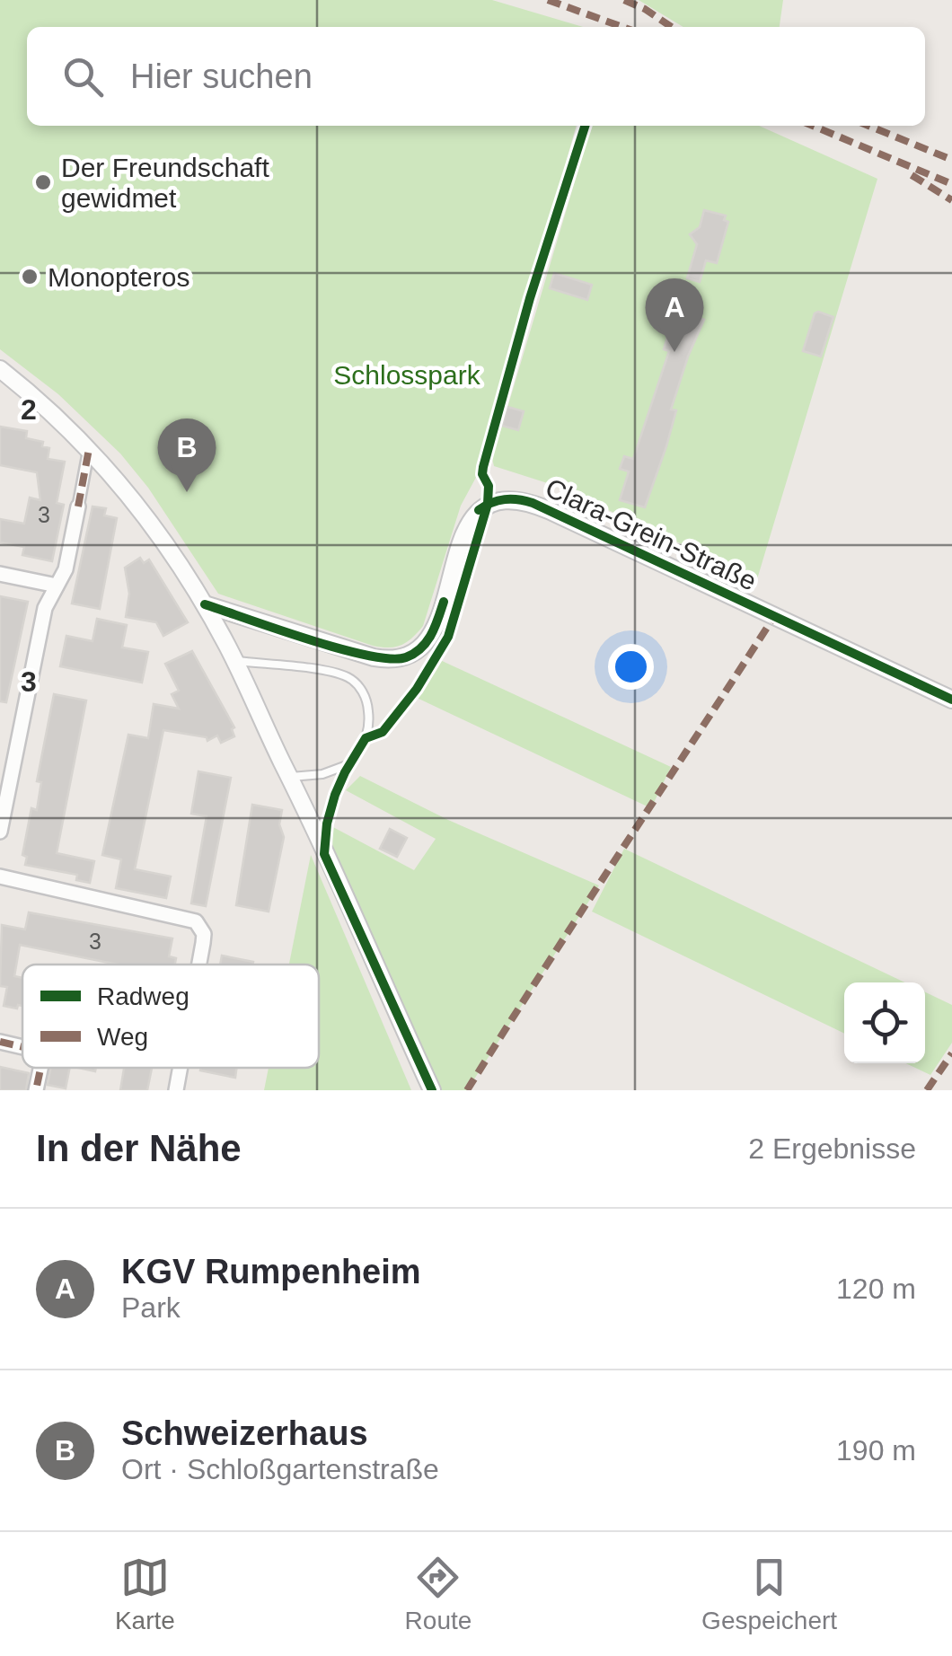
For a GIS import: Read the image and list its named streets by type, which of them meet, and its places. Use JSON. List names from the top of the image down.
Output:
{
  "streets": {
    "street": ["Clara-Grein-Straße"]
  },
  "parks": ["Schlosspark"],
  "places": ["Der Freundschaft gewidmet", "Monopteros"],
  "house_numbers": ["3", "3"],
  "legend": ["Radweg", "Weg"],
  "page": {
    "search": "Hier suchen",
    "pins": ["A", "B"],
    "heading": ["In der Nähe", "2 Ergebnisse"],
    "list": [
      {
        "mark": "A",
        "name": "KGV Rumpenheim",
        "note": "Park",
        "value": "120 m"
      },
      {
        "mark": "B",
        "name": "Schweizerhaus",
        "note": "Ort · Schloßgartenstraße",
        "value": "190 m"
      }
    ],
    "nav": ["Karte", "Route", "Gespeichert"]
  },
  "grid": {
    "rows": ["2", "3"]
  }
}
